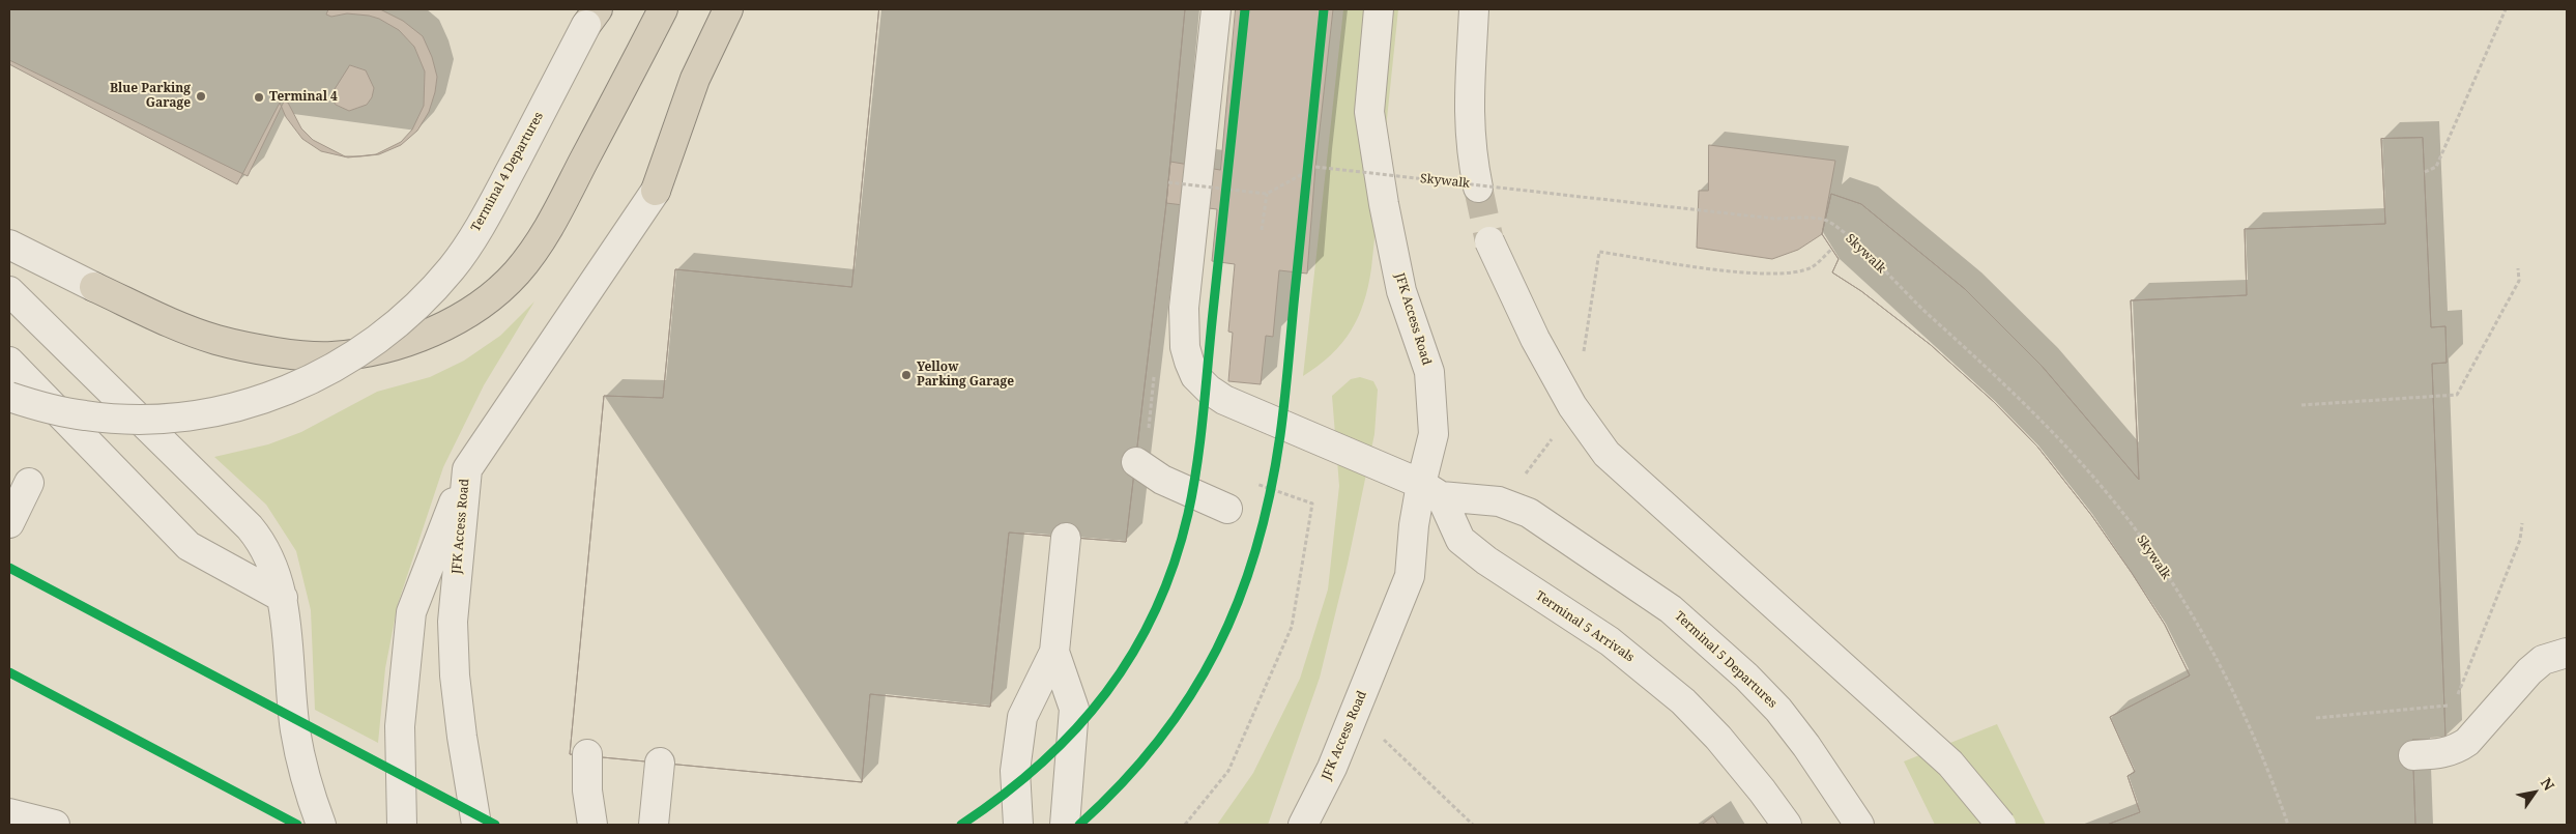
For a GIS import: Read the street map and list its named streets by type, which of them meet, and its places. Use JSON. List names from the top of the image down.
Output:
{
  "streets": {
    "street": [
      "Terminal 4 Departures",
      "JFK Access Road",
      "Terminal 5 Arrivals",
      "Terminal 5 Departures"
    ],
    "path": ["Skywalk"]
  },
  "crossings": [
    ["JFK Access Road", "Terminal 5 Arrivals"],
    ["JFK Access Road", "Terminal 5 Departures"],
    ["Terminal 5 Arrivals", "Terminal 5 Departures"]
  ],
  "places": ["Blue Parking Garage", "Terminal 4", "Yellow Parking Garage"],
  "north": "top right"
}
